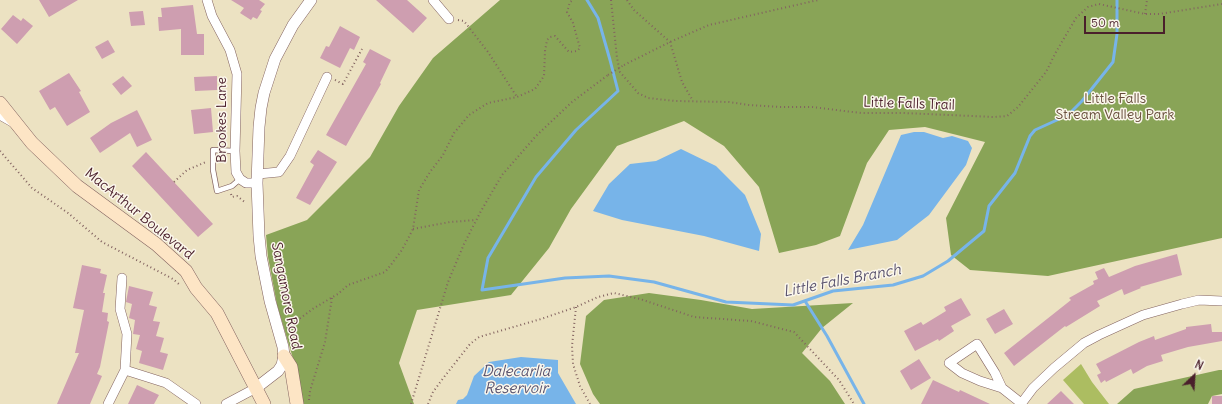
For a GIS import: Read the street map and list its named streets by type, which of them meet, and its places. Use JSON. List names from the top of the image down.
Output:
{
  "streets": {
    "main road": ["MacArthur Boulevard"],
    "street": ["Brookes Lane", "Sangamore Road"],
    "path": ["Little Falls Trail"]
  },
  "crossings": [
    ["Brookes Lane", "Sangamore Road"],
    ["MacArthur Boulevard", "Sangamore Road"]
  ],
  "water": ["Little Falls Branch", "Dalecarlia Reservoir"],
  "parks": ["Little Falls Stream Valley Park"],
  "scale_bar": "50 m",
  "north": "top right"
}
